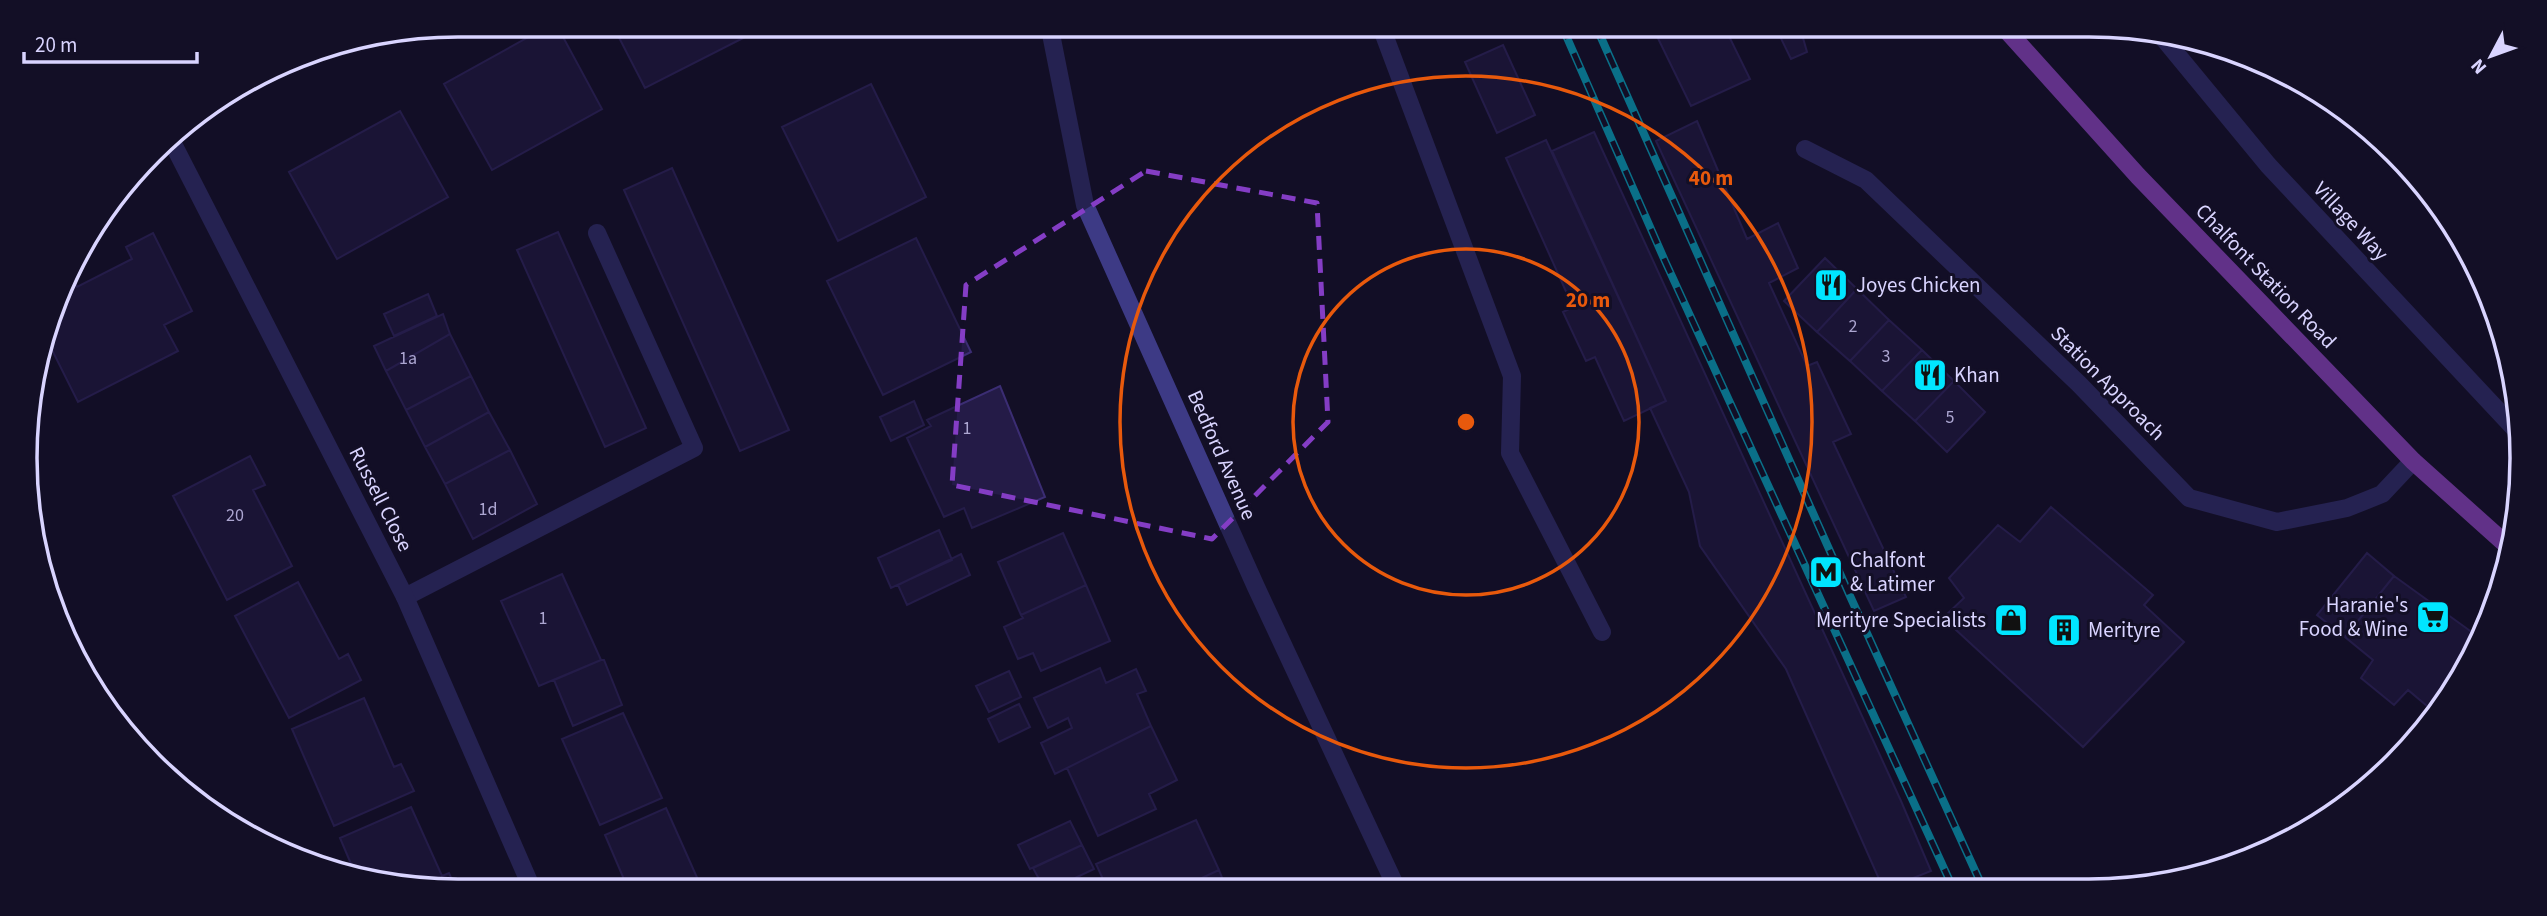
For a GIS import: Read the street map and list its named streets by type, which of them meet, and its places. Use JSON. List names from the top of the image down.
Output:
{
  "streets": {
    "main road": ["Chalfont Station Road"],
    "street": [
      "Village Way",
      "Station Approach",
      "Bedford Avenue",
      "Russell Close"
    ]
  },
  "crossings": [
    ["Chalfont Station Road", "Station Approach"]
  ],
  "places": {
    "restaurant": ["Joyes Chicken", "Khan"],
    "metro station": ["Chalfont & Latimer"],
    "supermarket": ["Haranie's Food & Wine"],
    "shop": ["Merityre Specialists"],
    "building": ["Merityre"]
  },
  "house_numbers": [
    "2",
    "3",
    "1a",
    "5",
    "1",
    "1d",
    "20",
    "1"
  ],
  "scale_bar": "20 m",
  "north": "bottom left",
  "rings": ["40 m", "20 m"]
}
